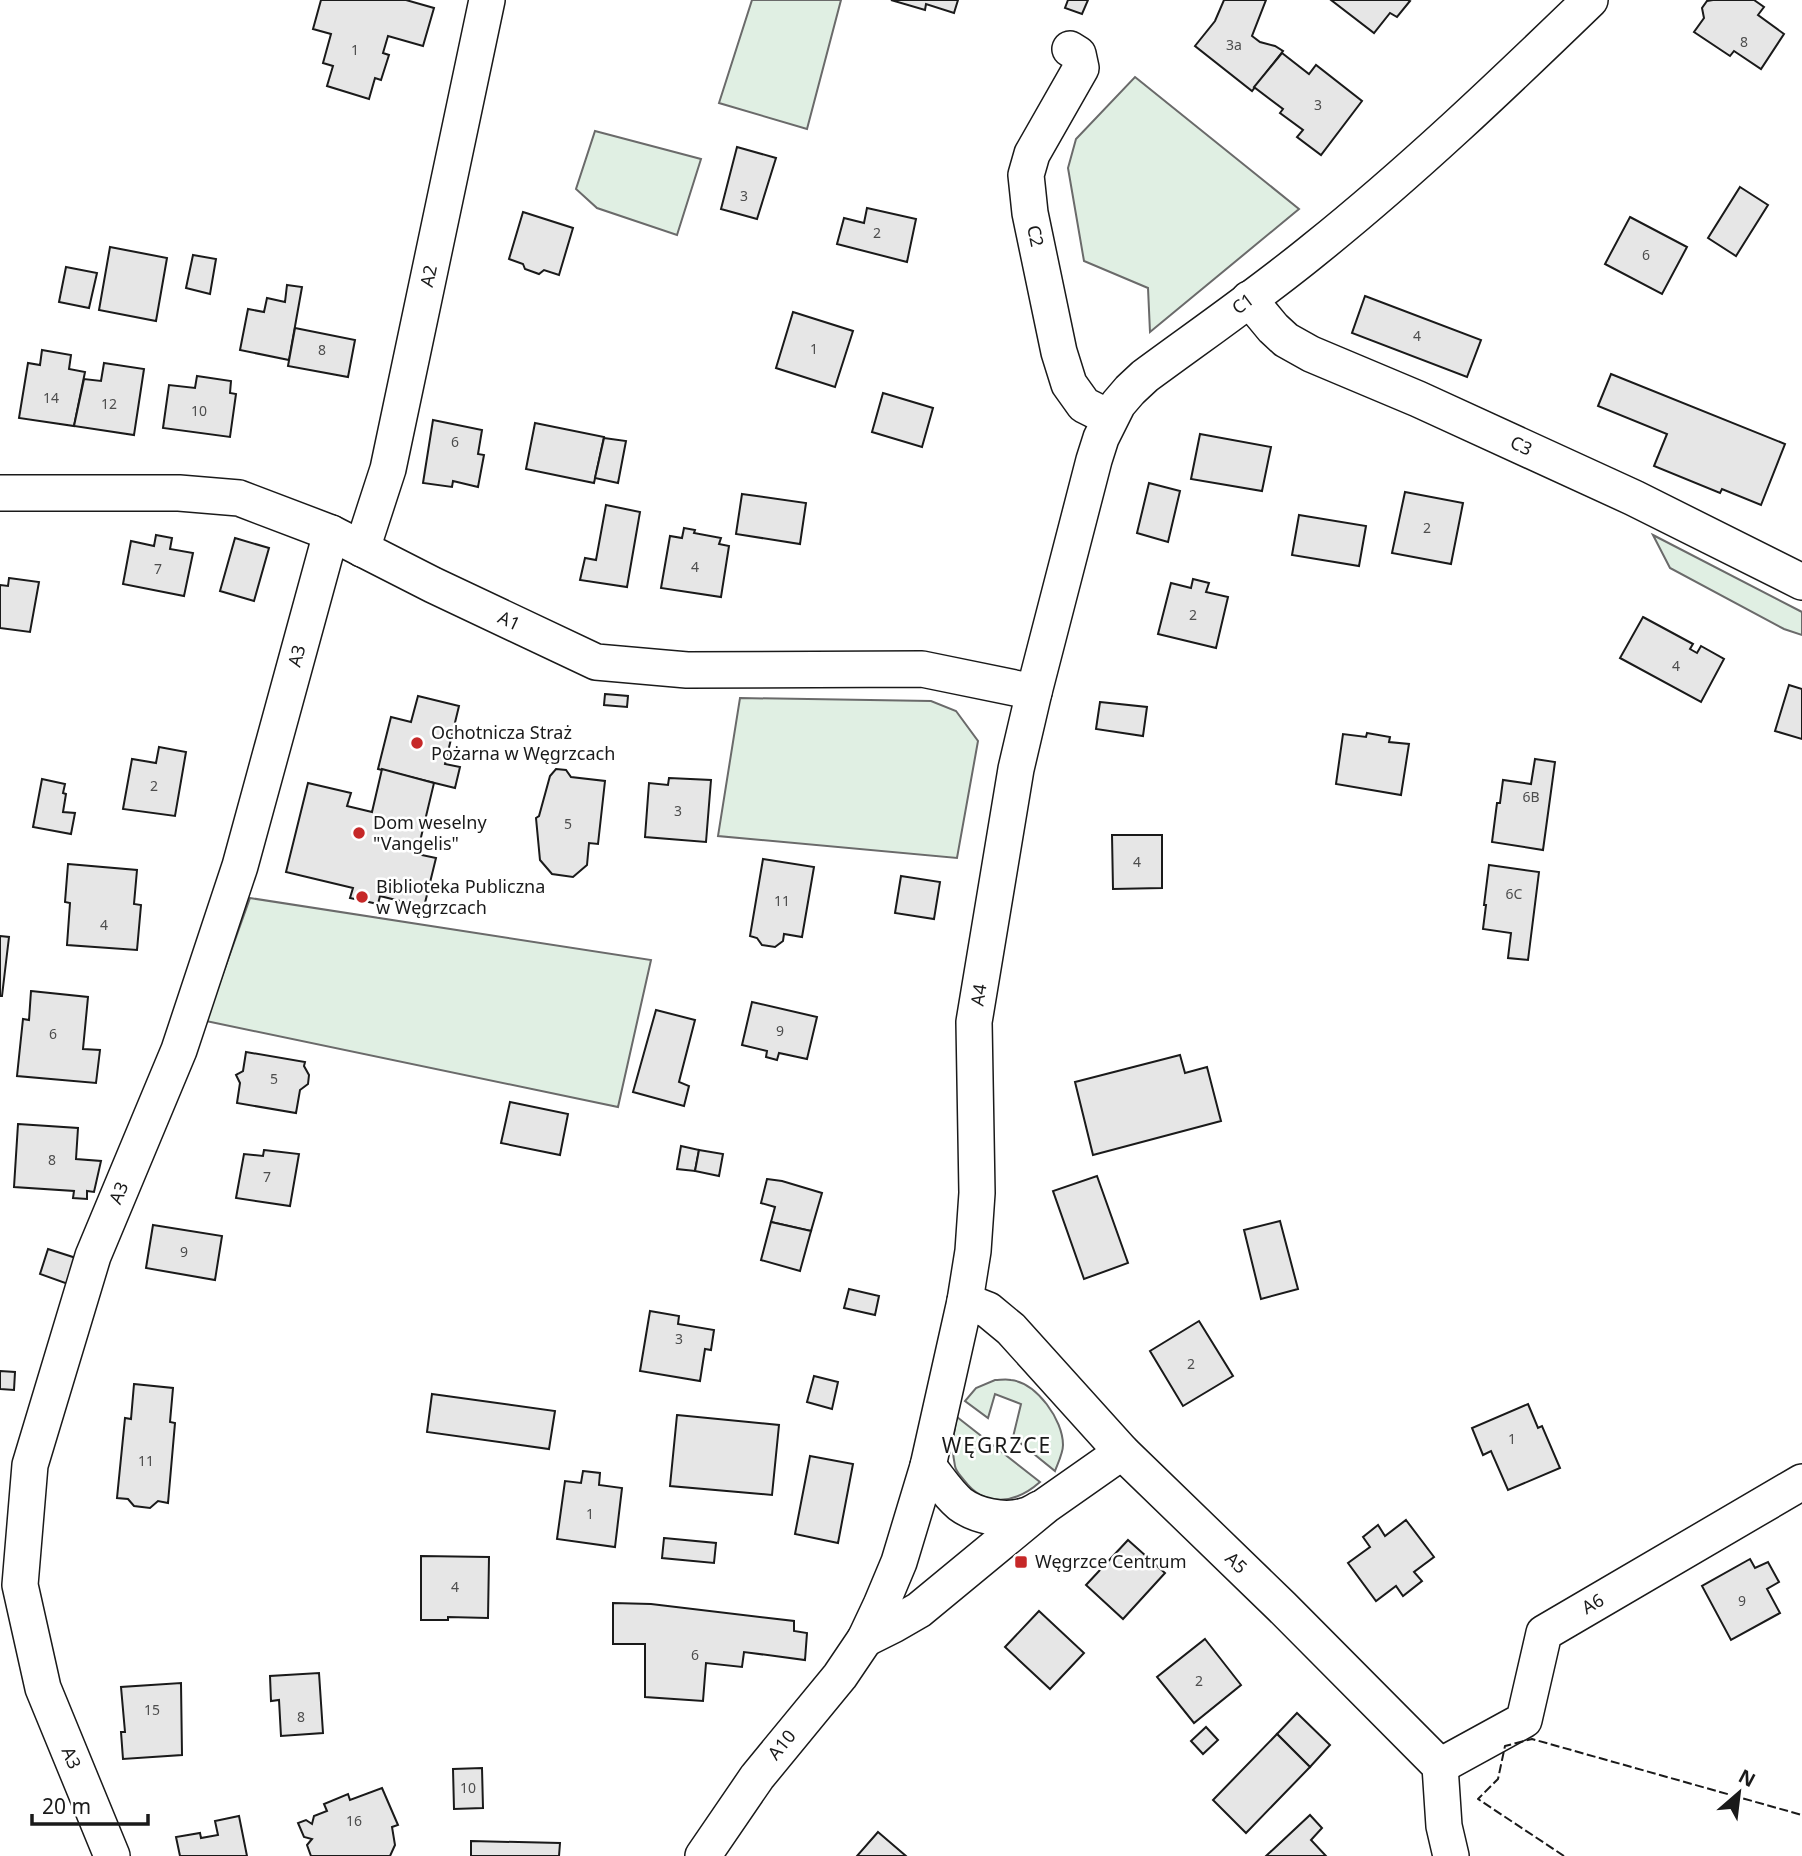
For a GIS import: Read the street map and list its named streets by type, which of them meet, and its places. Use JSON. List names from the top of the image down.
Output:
{
  "streets": {
    "street": [
      "C2",
      "A2",
      "C1",
      "C3",
      "A1",
      "A3",
      "A4",
      "A5",
      "A6",
      "A10"
    ]
  },
  "crossings": [
    ["C2", "C1"],
    ["A2", "A1"],
    ["C1", "C3"],
    ["C1", "A1"],
    ["C1", "A4"],
    ["A1", "A3"],
    ["A1", "A4"],
    ["A4", "A5"],
    ["A4", "A10"],
    ["A5", "A6"],
    ["A5", "A10"]
  ],
  "districts": ["WĘGRZCE"],
  "places": {
    "other": ["Ochotnicza Straż Pożarna w Węgrzcach", "Dom weselny \"Vangelis\"", "Biblioteka Publiczna w Węgrzcach"],
    "transit": ["Węgrzce Centrum"]
  },
  "house_numbers": [
    "8",
    "3a",
    "1",
    "3",
    "3",
    "2",
    "6",
    "4",
    "1",
    "8",
    "14",
    "12",
    "10",
    "6",
    "2",
    "4",
    "7",
    "2",
    "4",
    "2",
    "6B",
    "3",
    "5",
    "4",
    "6C",
    "11",
    "4",
    "9",
    "6",
    "5",
    "8",
    "7",
    "9",
    "3",
    "2",
    "1",
    "11",
    "1",
    "4",
    "9",
    "6",
    "2",
    "15",
    "8",
    "10",
    "16"
  ],
  "scale_bar": "20 m",
  "north": "top right"
}
